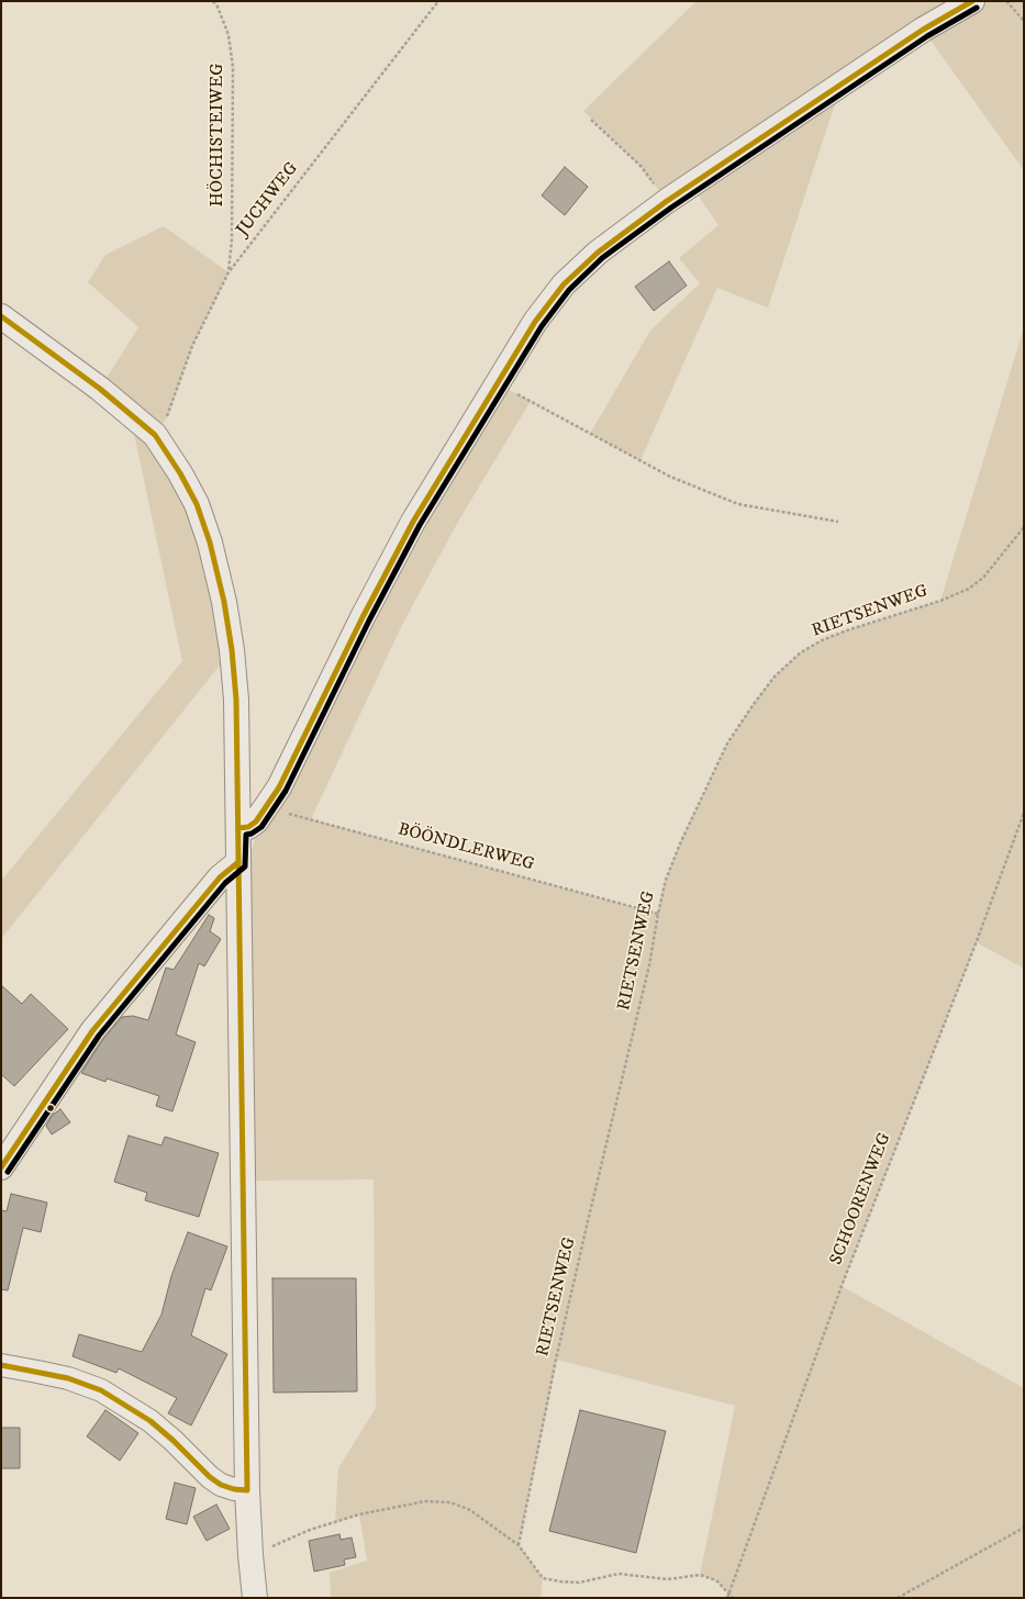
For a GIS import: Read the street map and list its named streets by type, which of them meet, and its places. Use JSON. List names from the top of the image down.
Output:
{
  "streets": {
    "path": [
      "HÖCHISTEIWEG",
      "JUCHWEG",
      "RIETSENWEG",
      "BÖÖNDLERWEG",
      "SCHOORENWEG"
    ]
  },
  "crossings": [
    ["HÖCHISTEIWEG", "JUCHWEG"],
    ["RIETSENWEG", "BÖÖNDLERWEG"]
  ]
}
